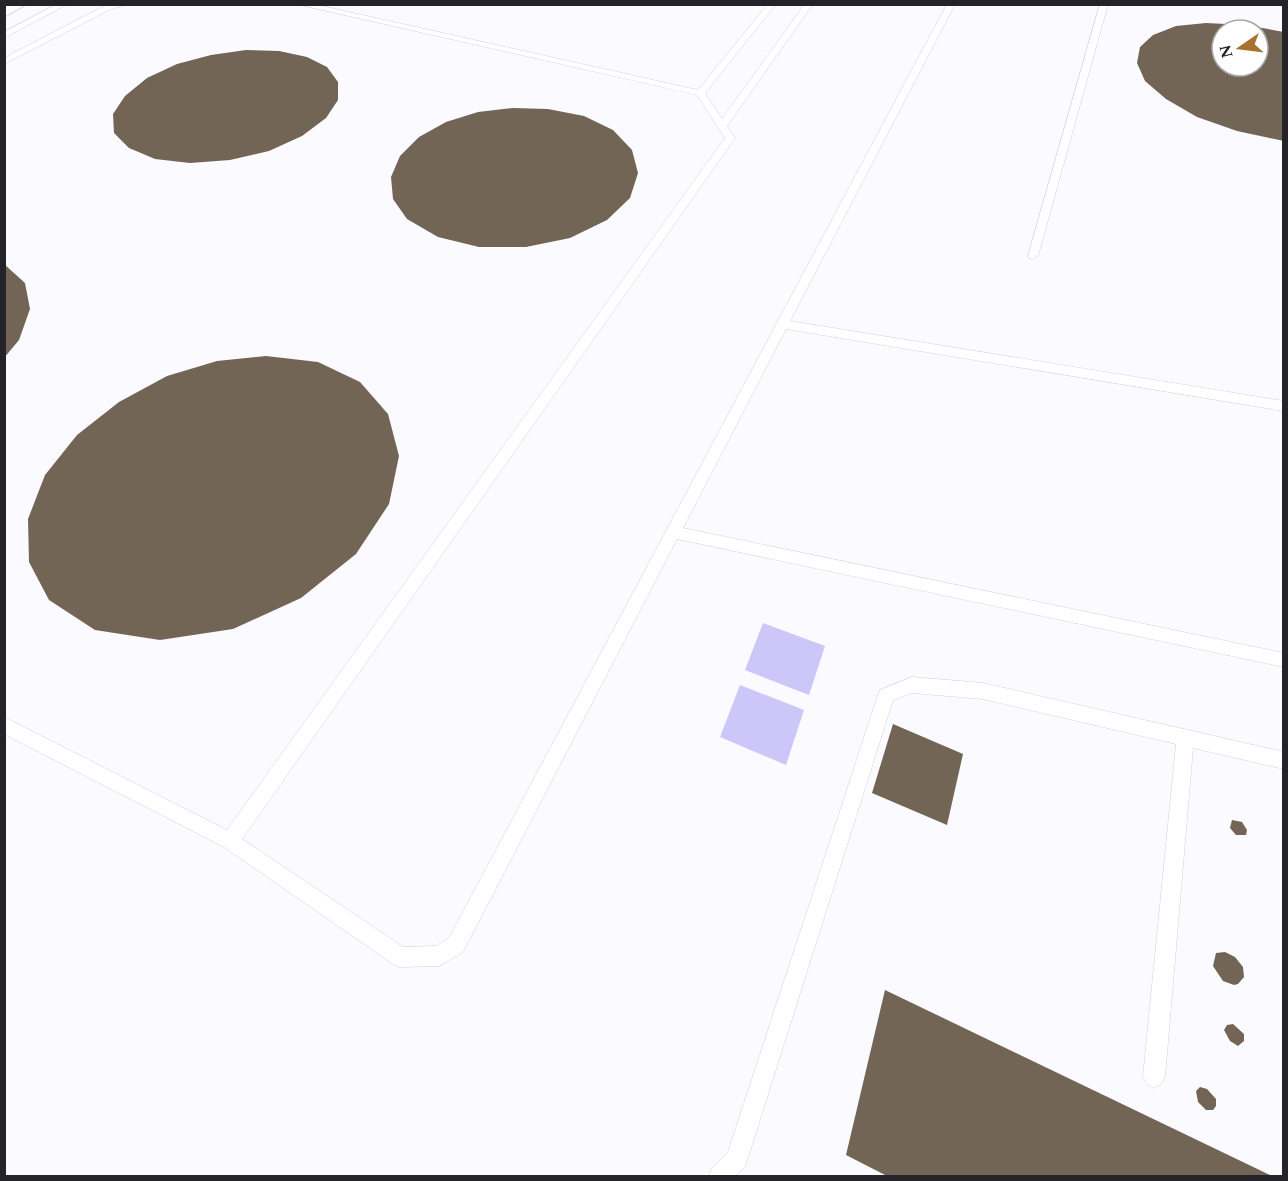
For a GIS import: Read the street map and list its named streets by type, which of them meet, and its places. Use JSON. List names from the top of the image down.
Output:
{
  "north": "left"
}
